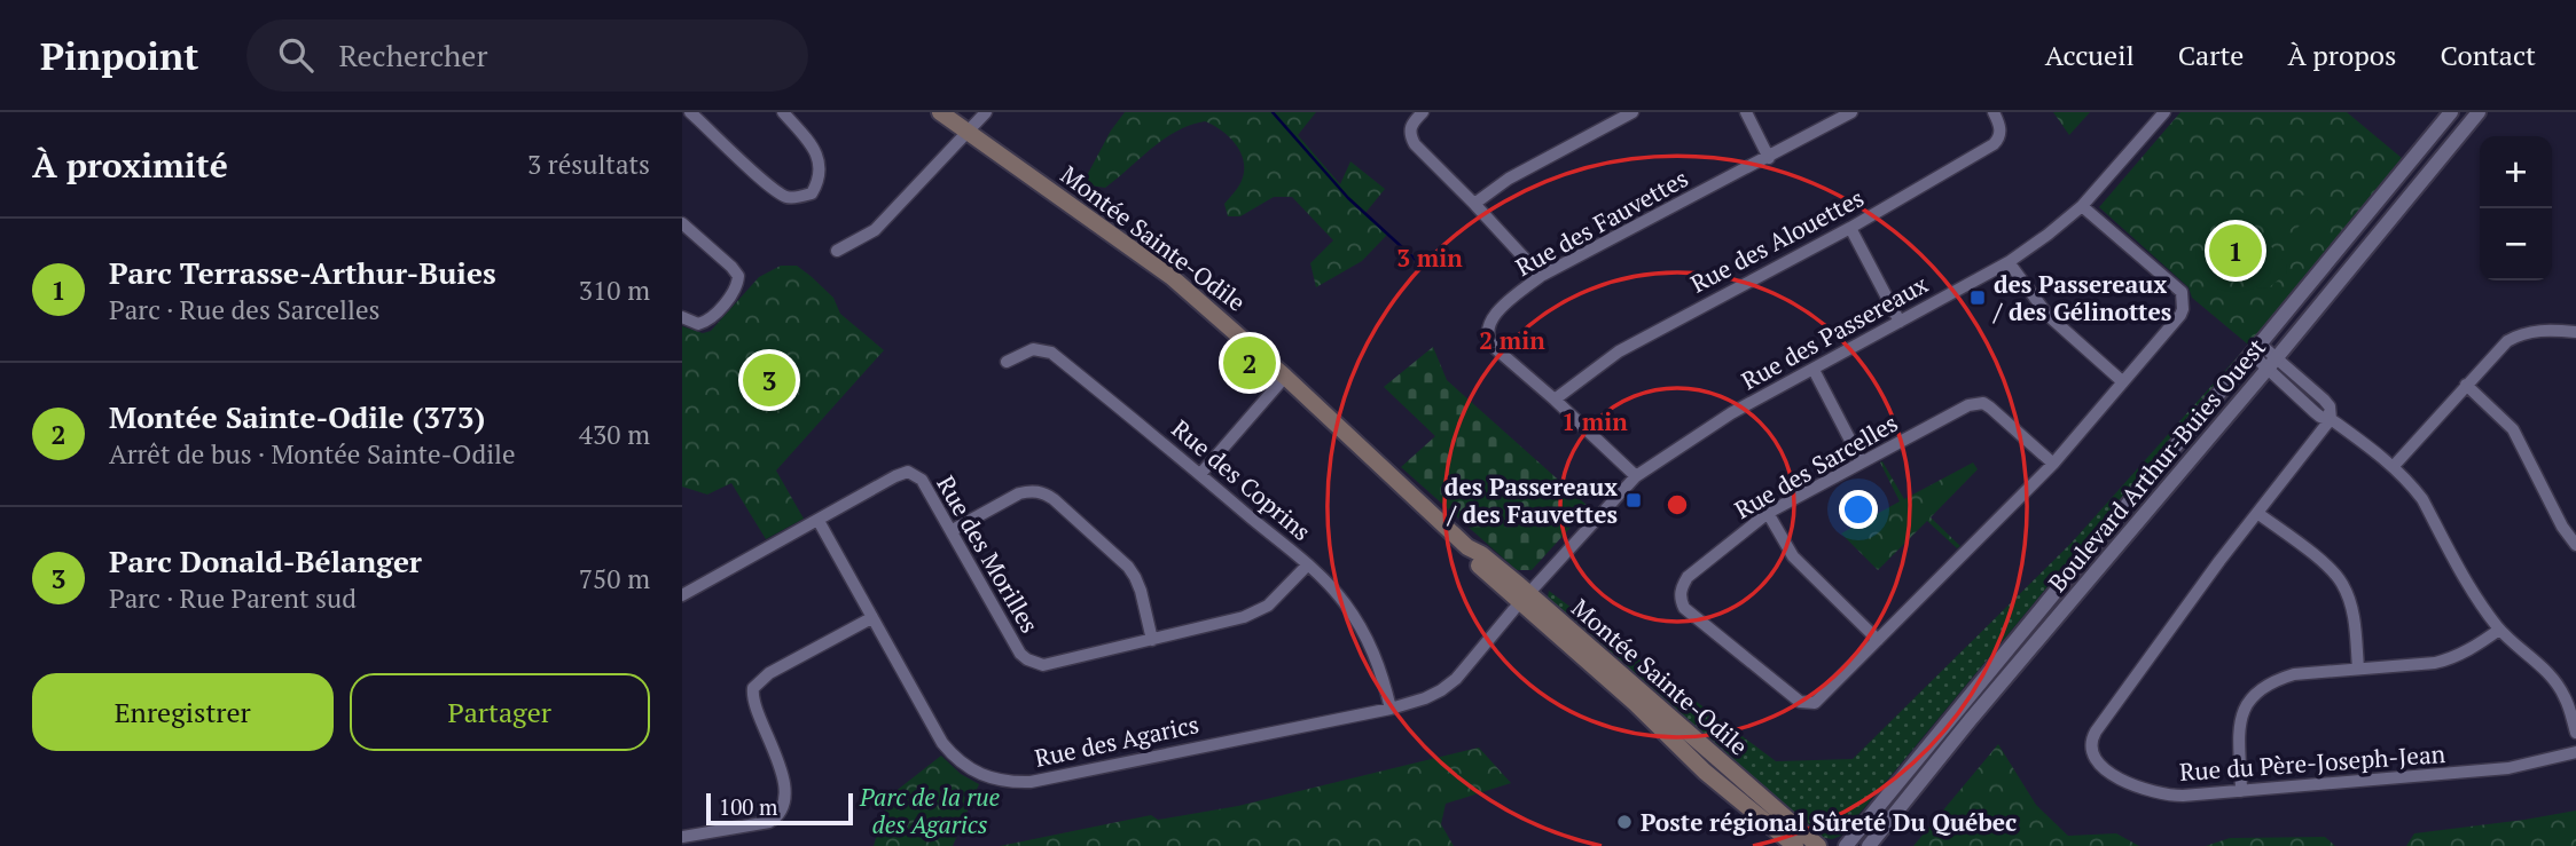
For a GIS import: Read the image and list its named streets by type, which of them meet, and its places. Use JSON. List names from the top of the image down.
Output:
{
  "streets": {
    "main road": ["Montée Sainte-Odile"],
    "street": [
      "Rue des Fauvettes",
      "Rue des Alouettes",
      "Rue des Passereaux",
      "Boulevard Arthur-Buies Ouest",
      "Rue des Sarcelles",
      "Rue des Coprins",
      "Rue des Morilles",
      "Rue des Agarics",
      "Rue du Père-Joseph-Jean"
    ]
  },
  "crossings": [
    ["Rue des Fauvettes", "Rue des Alouettes"],
    ["Rue des Fauvettes", "Rue des Passereaux"],
    ["Montée Sainte-Odile", "Rue des Passereaux"],
    ["Montée Sainte-Odile", "Rue des Agarics"],
    ["Rue des Passereaux", "Rue des Sarcelles"],
    ["Rue des Passereaux", "Rue des Agarics"],
    ["Rue des Coprins", "Rue des Morilles"],
    ["Rue des Coprins", "Rue des Agarics"],
    ["Rue des Morilles", "Rue des Agarics"]
  ],
  "parks": ["Parc de la rue des Agarics"],
  "places": {
    "transit": ["des Passereaux / des Gélinottes", "des Passereaux / des Fauvettes"],
    "other": ["Poste régional Sûreté Du Québec"]
  },
  "scale_bar": "100 m",
  "page": {
    "header": "Pinpoint",
    "search": "Rechercher",
    "nav": [
      "Accueil",
      "Carte",
      "À propos",
      "Contact"
    ],
    "heading": ["À proximité", "3 résultats"],
    "map_buttons": ["+", "−"],
    "list": [
      {
        "mark": "1",
        "name": "Parc Terrasse-Arthur-Buies",
        "note": "Parc · Rue des Sarcelles",
        "value": "310 m"
      },
      {
        "mark": "2",
        "name": "Montée Sainte-Odile (373)",
        "note": "Arrêt de bus · Montée Sainte-Odile",
        "value": "430 m"
      },
      {
        "mark": "3",
        "name": "Parc Donald-Bélanger",
        "note": "Parc · Rue Parent sud",
        "value": "750 m"
      }
    ],
    "pins": ["1", "2", "3"],
    "buttons": ["Enregistrer", "Partager"],
    "scale": "100 m"
  },
  "rings": ["3 min", "2 min", "1 min"]
}
